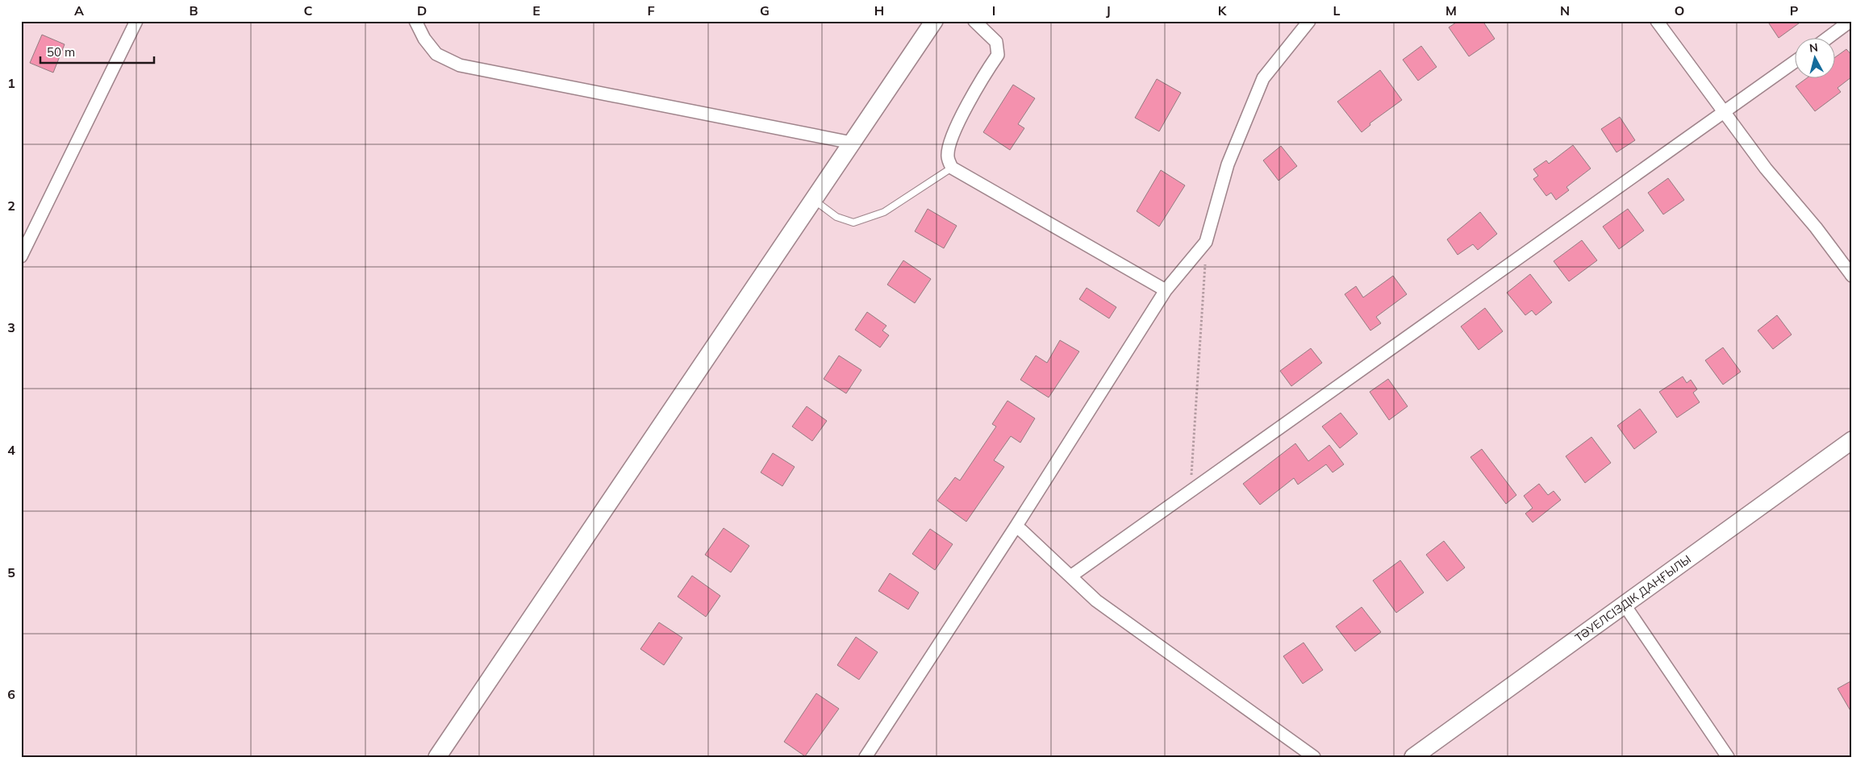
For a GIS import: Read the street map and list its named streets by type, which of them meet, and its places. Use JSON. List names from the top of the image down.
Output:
{
  "streets": {
    "main road": ["ТӘУЕЛСІЗДІК ДАҢҒЫЛЫ"]
  },
  "scale_bar": "50 m",
  "north": "top",
  "grid": {
    "columns": [
      "A",
      "B",
      "C",
      "D",
      "E",
      "F",
      "G",
      "H",
      "I",
      "J",
      "K",
      "L",
      "M",
      "N",
      "O",
      "P"
    ],
    "rows": [
      "1",
      "2",
      "3",
      "4",
      "5",
      "6"
    ]
  }
}
